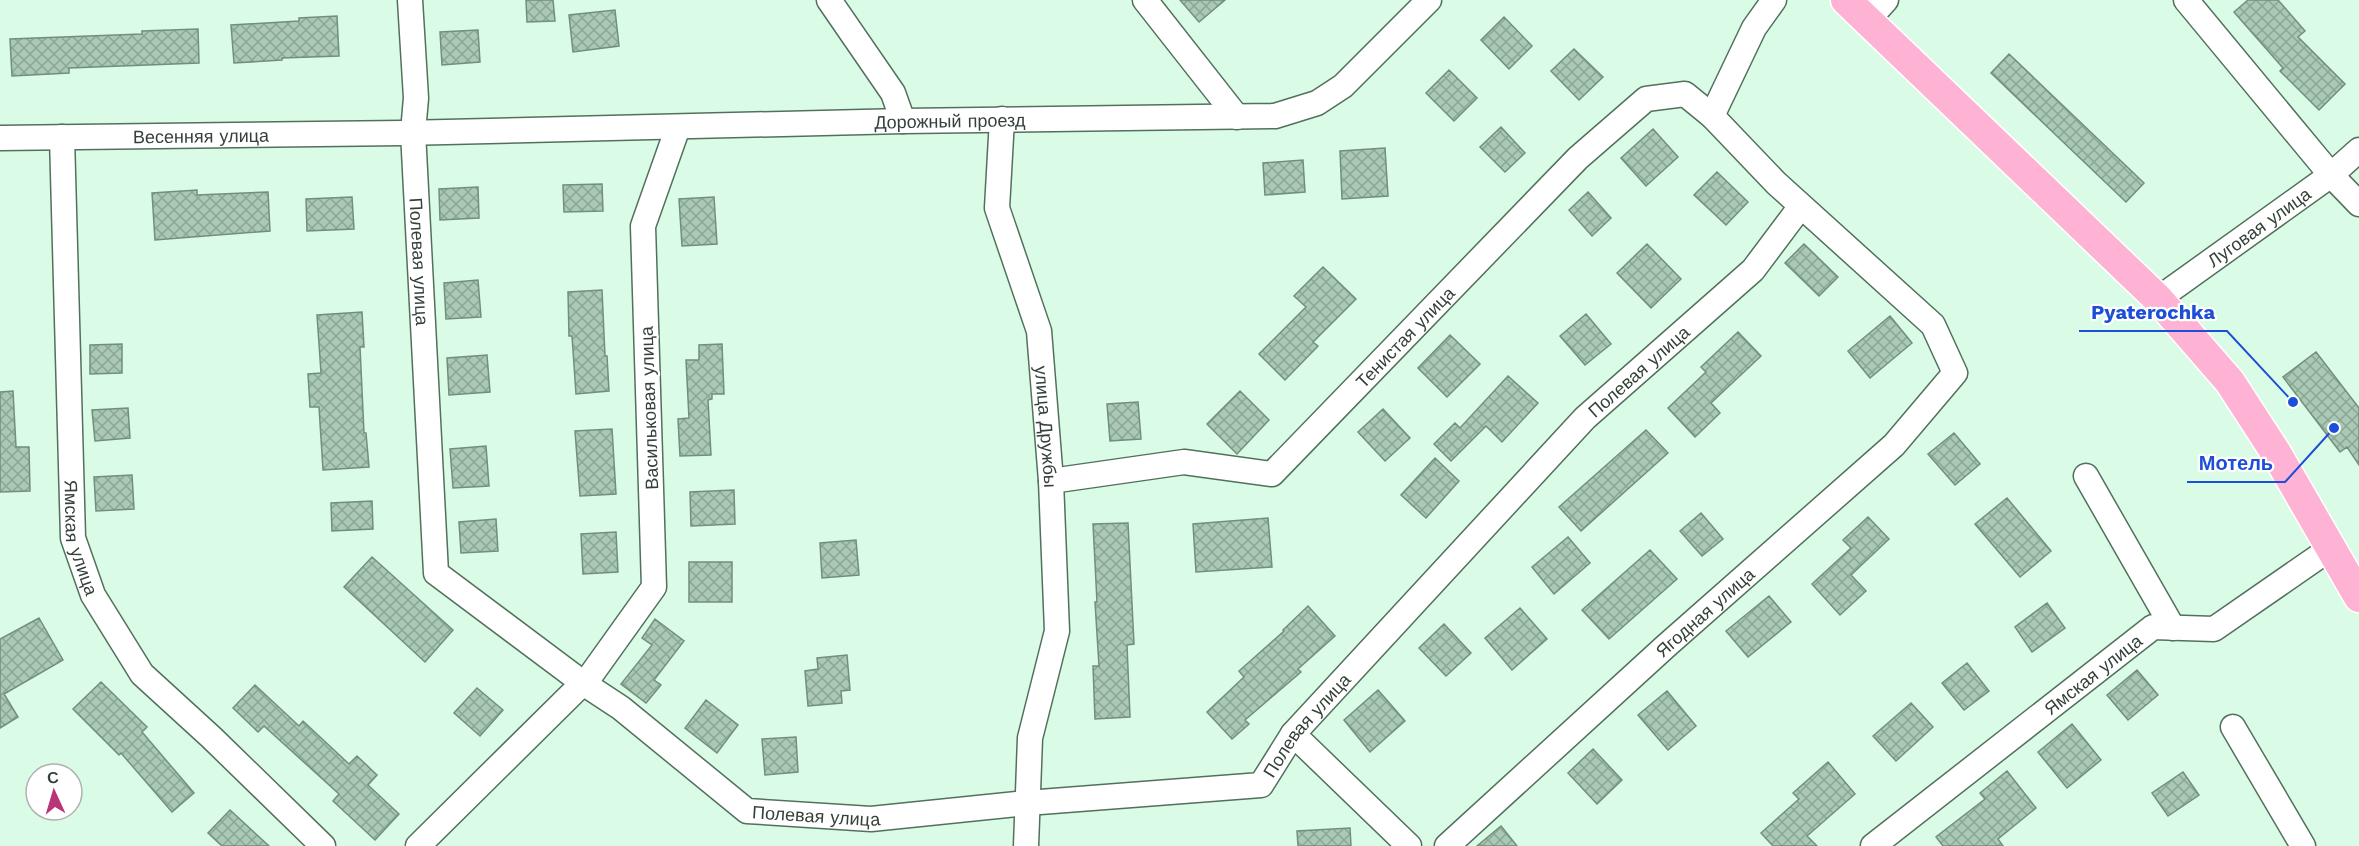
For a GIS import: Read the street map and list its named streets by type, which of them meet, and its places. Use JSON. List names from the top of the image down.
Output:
{
  "streets": {
    "street": [
      "Дорожный проезд",
      "Весенняя улица",
      "Луговая улица",
      "Полевая улица",
      "Тенистая улица",
      "Васильковая улица",
      "улица Дружбы",
      "Ямская улица",
      "Ягодная улица"
    ]
  },
  "crossings": [
    ["Дорожный проезд", "Весенняя улица"],
    ["Дорожный проезд", "Полевая улица"],
    ["Дорожный проезд", "Васильковая улица"],
    ["Дорожный проезд", "улица Дружбы"],
    ["Весенняя улица", "Полевая улица"],
    ["Весенняя улица", "Ямская улица"],
    ["Полевая улица", "Васильковая улица"],
    ["Полевая улица", "улица Дружбы"],
    ["Полевая улица", "Ягодная улица"],
    ["Тенистая улица", "улица Дружбы"]
  ],
  "places": ["Pyaterochka", "Мотель"],
  "north": "top"
}
